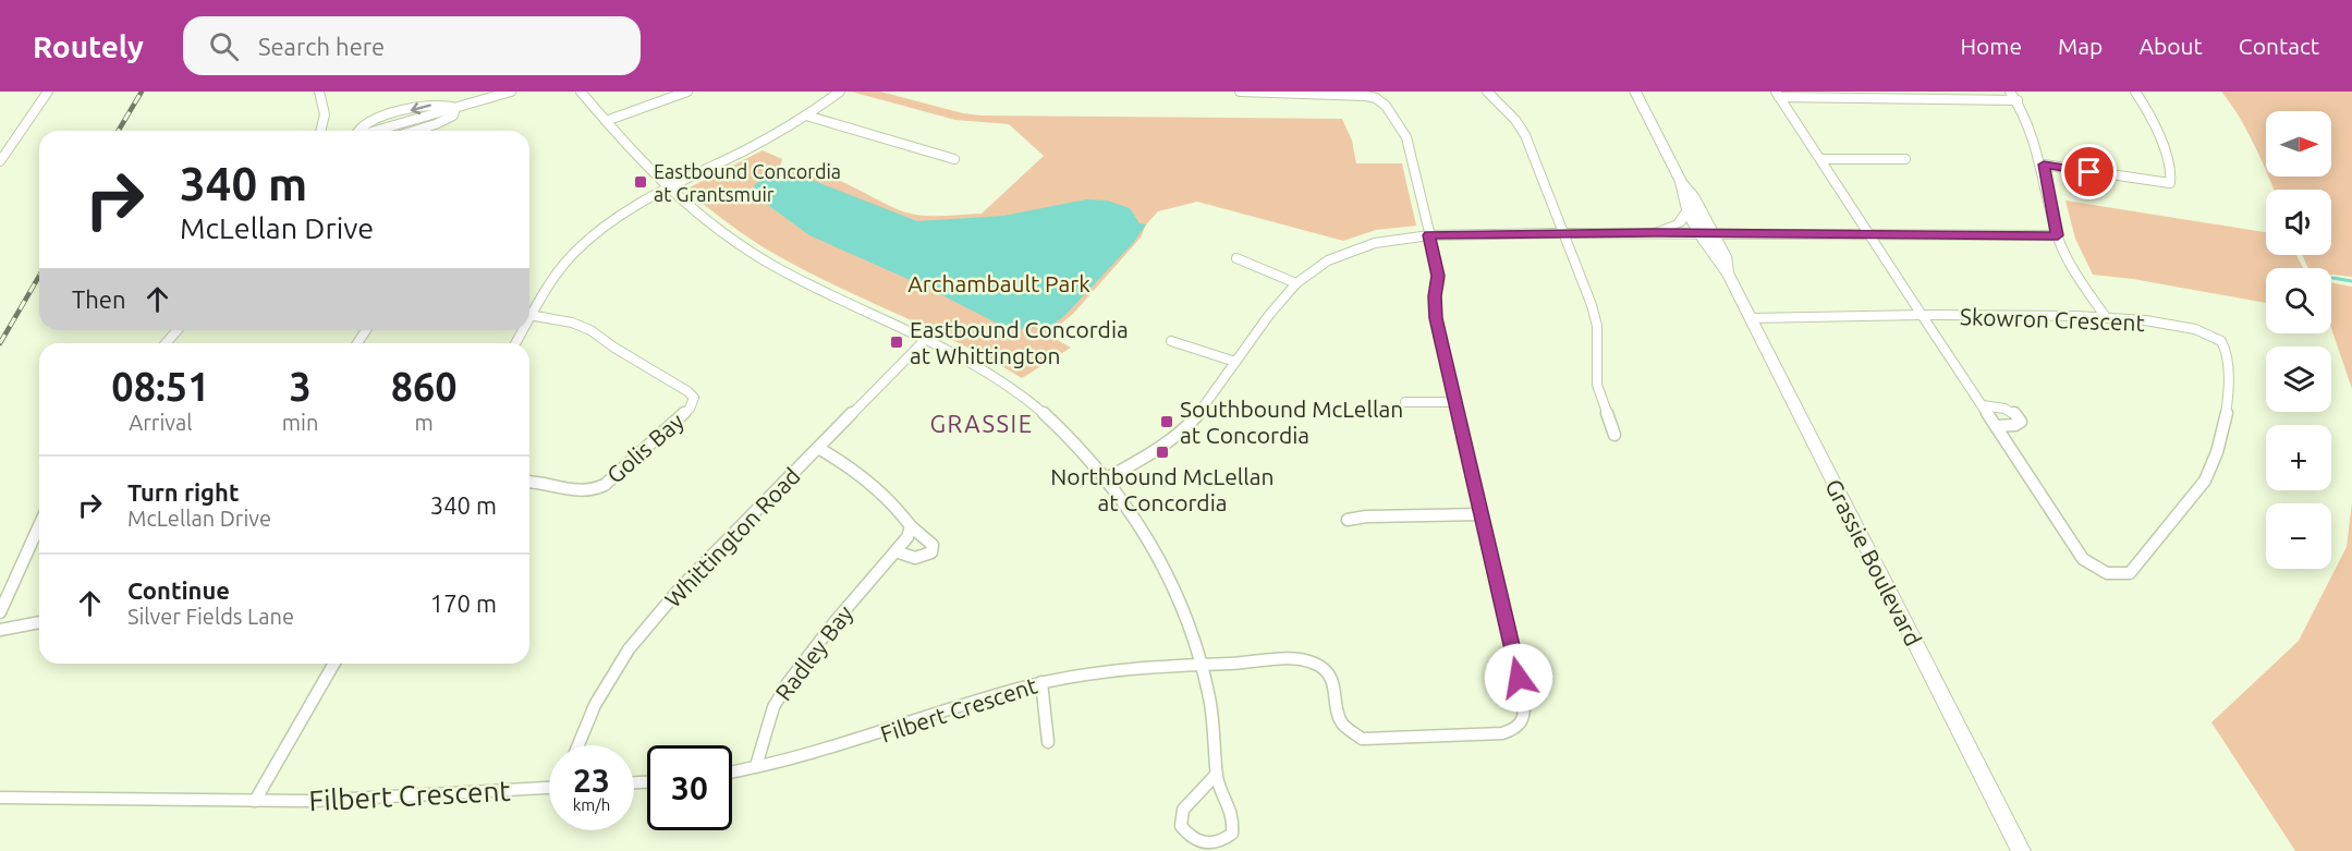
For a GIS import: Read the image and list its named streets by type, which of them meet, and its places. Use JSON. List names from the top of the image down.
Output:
{
  "streets": {
    "main road": ["Grassie Boulevard"],
    "street": [
      "Skowron Crescent",
      "Golis Bay",
      "Whittington Road",
      "Radley Bay",
      "Filbert Crescent"
    ]
  },
  "crossings": [
    ["Skowron Crescent", "Grassie Boulevard"],
    ["Radley Bay", "Filbert Crescent"]
  ],
  "districts": ["GRASSIE"],
  "parks": ["Archambault Park"],
  "places": {
    "transit": [
      "Eastbound Concordia at Grantsmuir",
      "Eastbound Concordia at Whittington",
      "Southbound McLellan at Concordia",
      "Northbound McLellan at Concordia"
    ]
  },
  "north": "right",
  "page": {
    "header": "Routely",
    "search": "Search here",
    "nav": [
      "Home",
      "Map",
      "About",
      "Contact"
    ],
    "map_buttons": ["+", "−"],
    "turn": ["340 m", "McLellan Drive"],
    "then": "Then",
    "eta": [
      "08:51",
      "Arrival",
      "3",
      "min",
      "860",
      "m"
    ],
    "list": [
      {
        "name": "Turn right",
        "note": "McLellan Drive",
        "value": "340 m"
      },
      {
        "name": "Continue",
        "note": "Silver Fields Lane",
        "value": "170 m"
      }
    ],
    "speed": "23 km/h",
    "limit": "30"
  }
}
